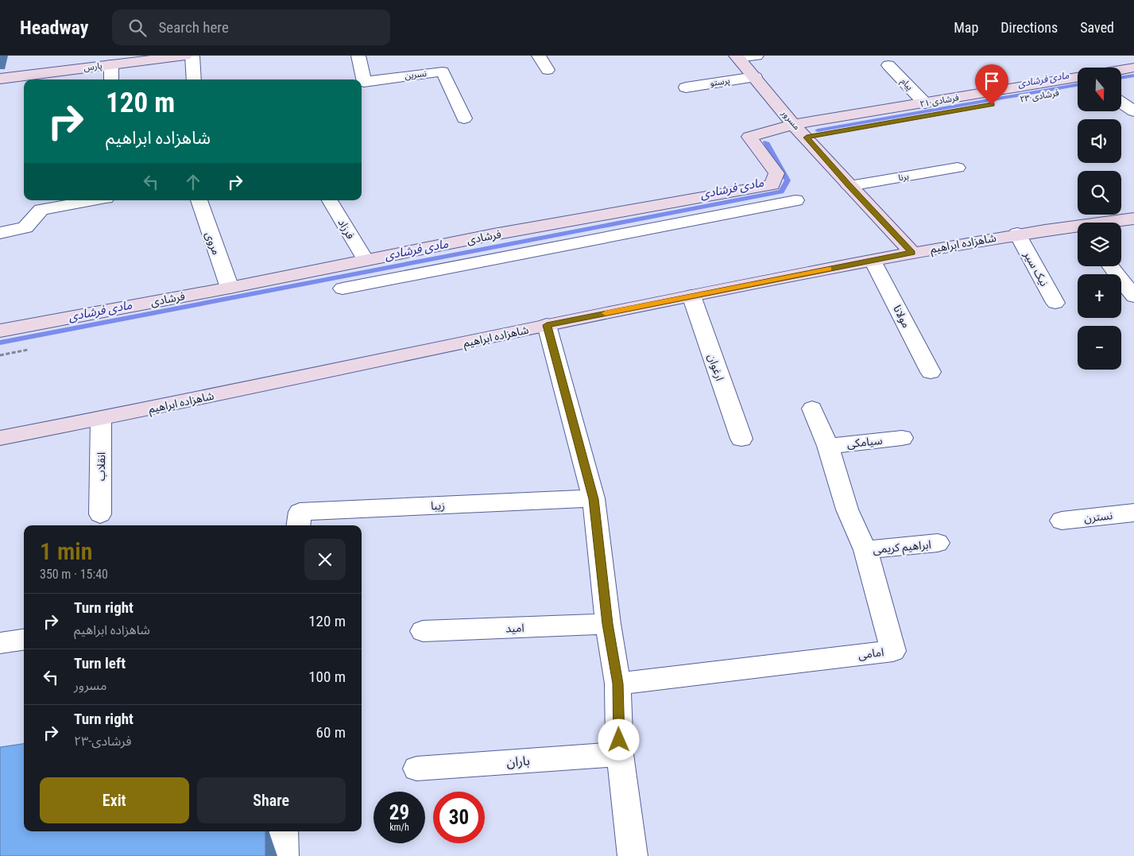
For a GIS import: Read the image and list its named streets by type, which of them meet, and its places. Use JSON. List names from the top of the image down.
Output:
{
  "streets": {
    "street": [
      "پارس",
      "نسرین",
      "پرستو",
      "پیام",
      "۲۳-فرشادی",
      "۲۱-فرشادی",
      "مسرور",
      "برنا",
      "فرزاد",
      "فرشادی",
      "مروی",
      "شاهزاده ابراهیم",
      "نیک سیر",
      "مولانا",
      "ارغوان",
      "سیامکی",
      "انقلاب",
      "زیبا",
      "نسترن",
      "ابراهیم کریمی",
      "امید",
      "امامی",
      "باران"
    ]
  },
  "crossings": [
    ["پرستو", "مسرور"],
    ["پیام", "۲۱-فرشادی"],
    ["۲۳-فرشادی", "مسرور"],
    ["۲۱-فرشادی", "مسرور"],
    ["۲۱-فرشادی", "فرشادی"],
    ["مسرور", "برنا"],
    ["مسرور", "فرشادی"],
    ["مسرور", "شاهزاده ابراهیم"],
    ["فرزاد", "فرشادی"],
    ["فرشادی", "مروی"],
    ["شاهزاده ابراهیم", "نیک سیر"],
    ["شاهزاده ابراهیم", "مولانا"],
    ["شاهزاده ابراهیم", "ارغوان"],
    ["شاهزاده ابراهیم", "انقلاب"],
    ["سیامکی", "امامی"],
    ["ابراهیم کریمی", "امامی"]
  ],
  "water": ["مادی فرشادی"],
  "north": "bottom",
  "page": {
    "header": "Headway",
    "search": "Search here",
    "nav": ["Map", "Directions", "Saved"],
    "map_buttons": ["+", "−"],
    "turn": ["120 m", "شاهزاده ابراهیم"],
    "heading": ["1 min", "350 m · 15:40"],
    "list": [
      {
        "name": "Turn right",
        "note": "شاهزاده ابراهیم",
        "value": "120 m"
      },
      {
        "name": "Turn left",
        "note": "مسرور",
        "value": "100 m"
      },
      {
        "name": "Turn right",
        "note": "۲۳-فرشادی",
        "value": "60 m"
      }
    ],
    "buttons": ["Exit", "Share"],
    "speed": "29 km/h",
    "limit": "30"
  }
}
